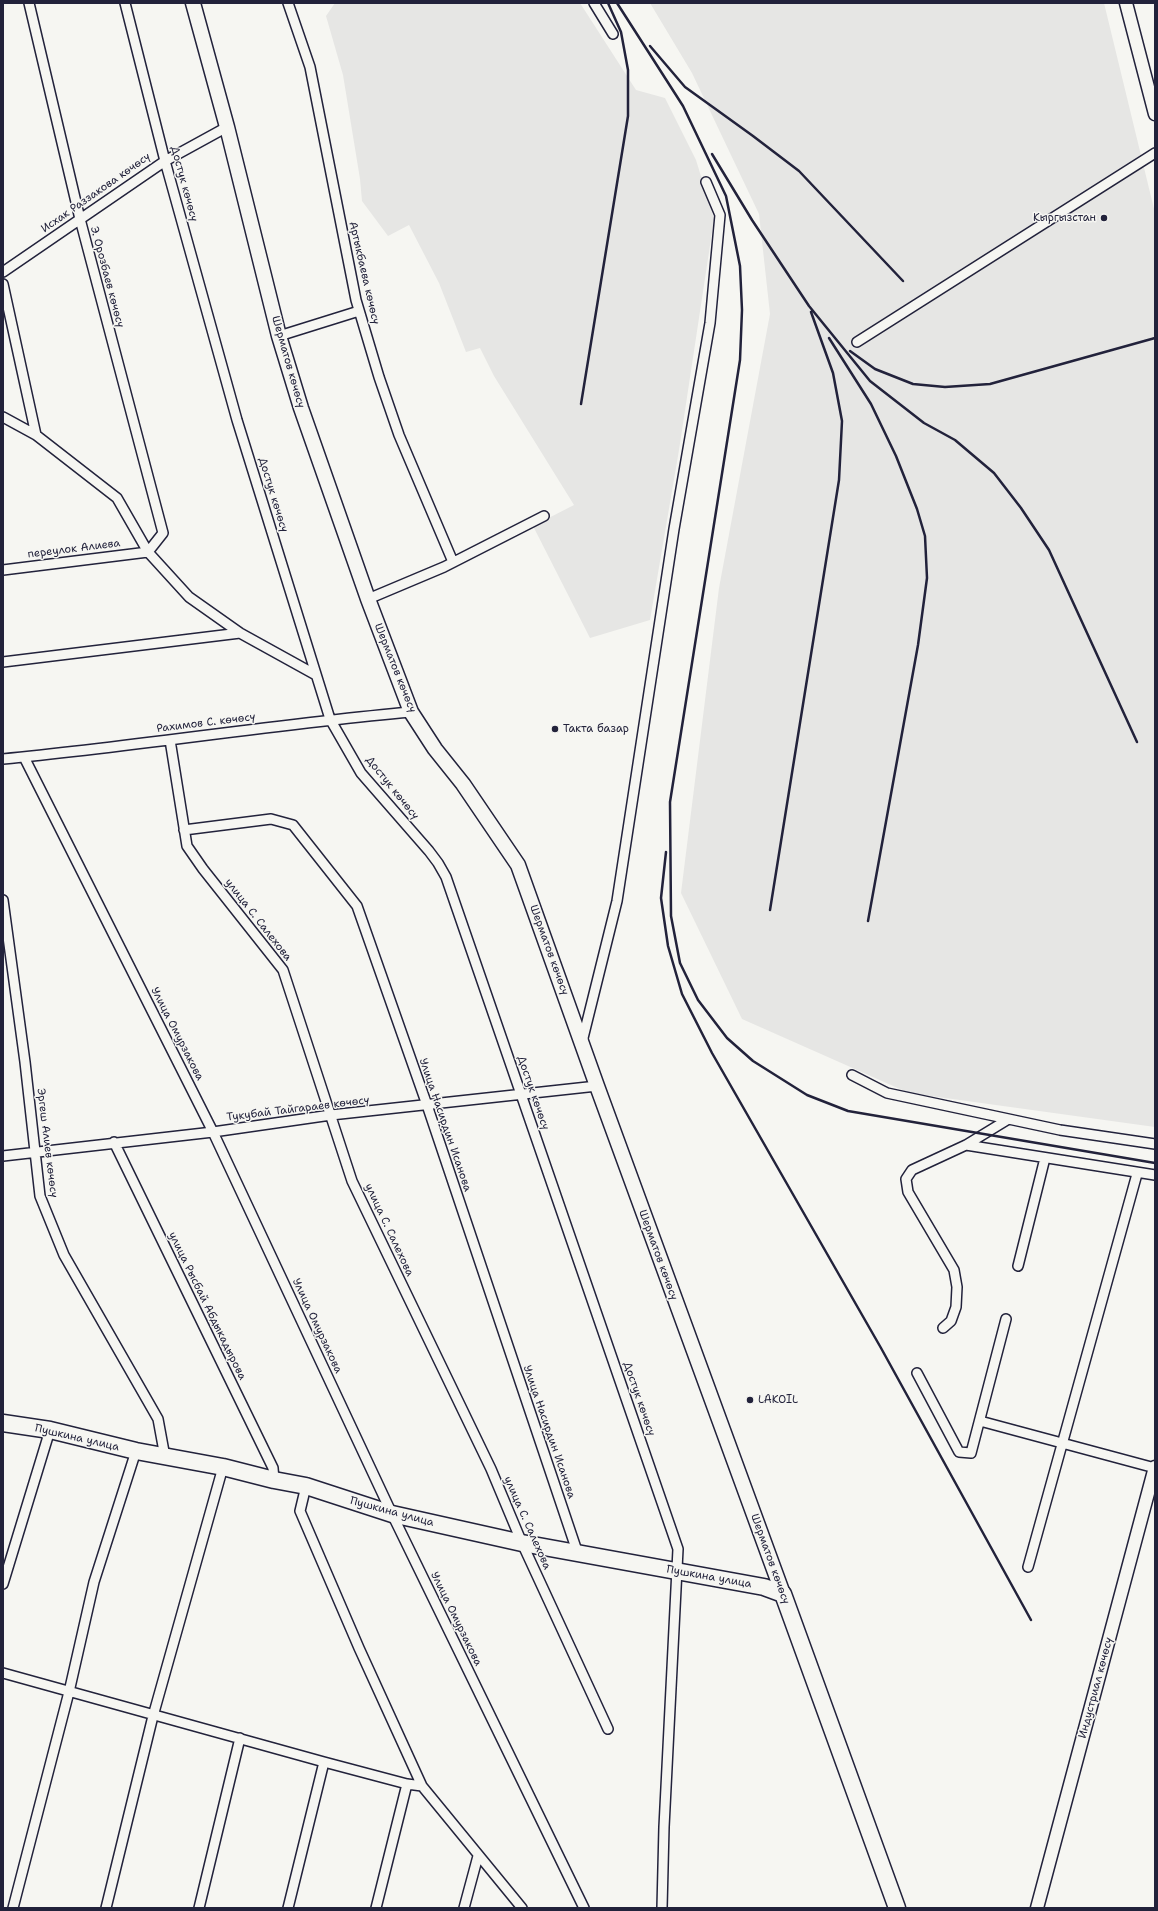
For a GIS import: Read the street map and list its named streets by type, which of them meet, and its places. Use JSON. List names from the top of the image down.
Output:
{
  "streets": {
    "highway": ["Шерматов көчөсү", "Пушкина улица"],
    "main road": ["Индустриал көчөсү"],
    "street": [
      "Достук көчөсү",
      "Исхак Раззакова көчөсү",
      "Артыкбаева көчөсү",
      "Э. Орозбаев көчөсү",
      "переулок Алиева",
      "Рахимов С. көчөсү",
      "улица С. Салехова",
      "Улица Омурзакова",
      "Тукубай Тайгараев көчөсү",
      "Улица Насирдин Исанова",
      "Эргеш Алиев көчөсү",
      "улица Рысбай Абдыкадырова"
    ]
  },
  "crossings": [
    ["Достук көчөсү", "Исхак Раззакова көчөсү"],
    ["Достук көчөсү", "Рахимов С. көчөсү"],
    ["Достук көчөсү", "Тукубай Тайгараев көчөсү"],
    ["Достук көчөсү", "Пушкина улица"],
    ["Исхак Раззакова көчөсү", "Э. Орозбаев көчөсү"],
    ["Исхак Раззакова көчөсү", "Шерматов көчөсү"],
    ["Э. Орозбаев көчөсү", "переулок Алиева"],
    ["Шерматов көчөсү", "Рахимов С. көчөсү"],
    ["Шерматов көчөсү", "Тукубай Тайгараев көчөсү"],
    ["Шерматов көчөсү", "Пушкина улица"],
    ["Рахимов С. көчөсү", "улица С. Салехова"],
    ["Рахимов С. көчөсү", "Улица Омурзакова"],
    ["улица С. Салехова", "Тукубай Тайгараев көчөсү"],
    ["улица С. Салехова", "Улица Насирдин Исанова"],
    ["улица С. Салехова", "Пушкина улица"],
    ["Улица Омурзакова", "Тукубай Тайгараев көчөсү"],
    ["Улица Омурзакова", "Пушкина улица"],
    ["Тукубай Тайгараев көчөсү", "Улица Насирдин Исанова"],
    ["Тукубай Тайгараев көчөсү", "Эргеш Алиев көчөсү"],
    ["Тукубай Тайгараев көчөсү", "улица Рысбай Абдыкадырова"],
    ["Улица Насирдин Исанова", "Пушкина улица"],
    ["Эргеш Алиев көчөсү", "Пушкина улица"],
    ["улица Рысбай Абдыкадырова", "Пушкина улица"]
  ],
  "places": ["Кыргызстан", "Такта базар", "LAKOIL"]
}
